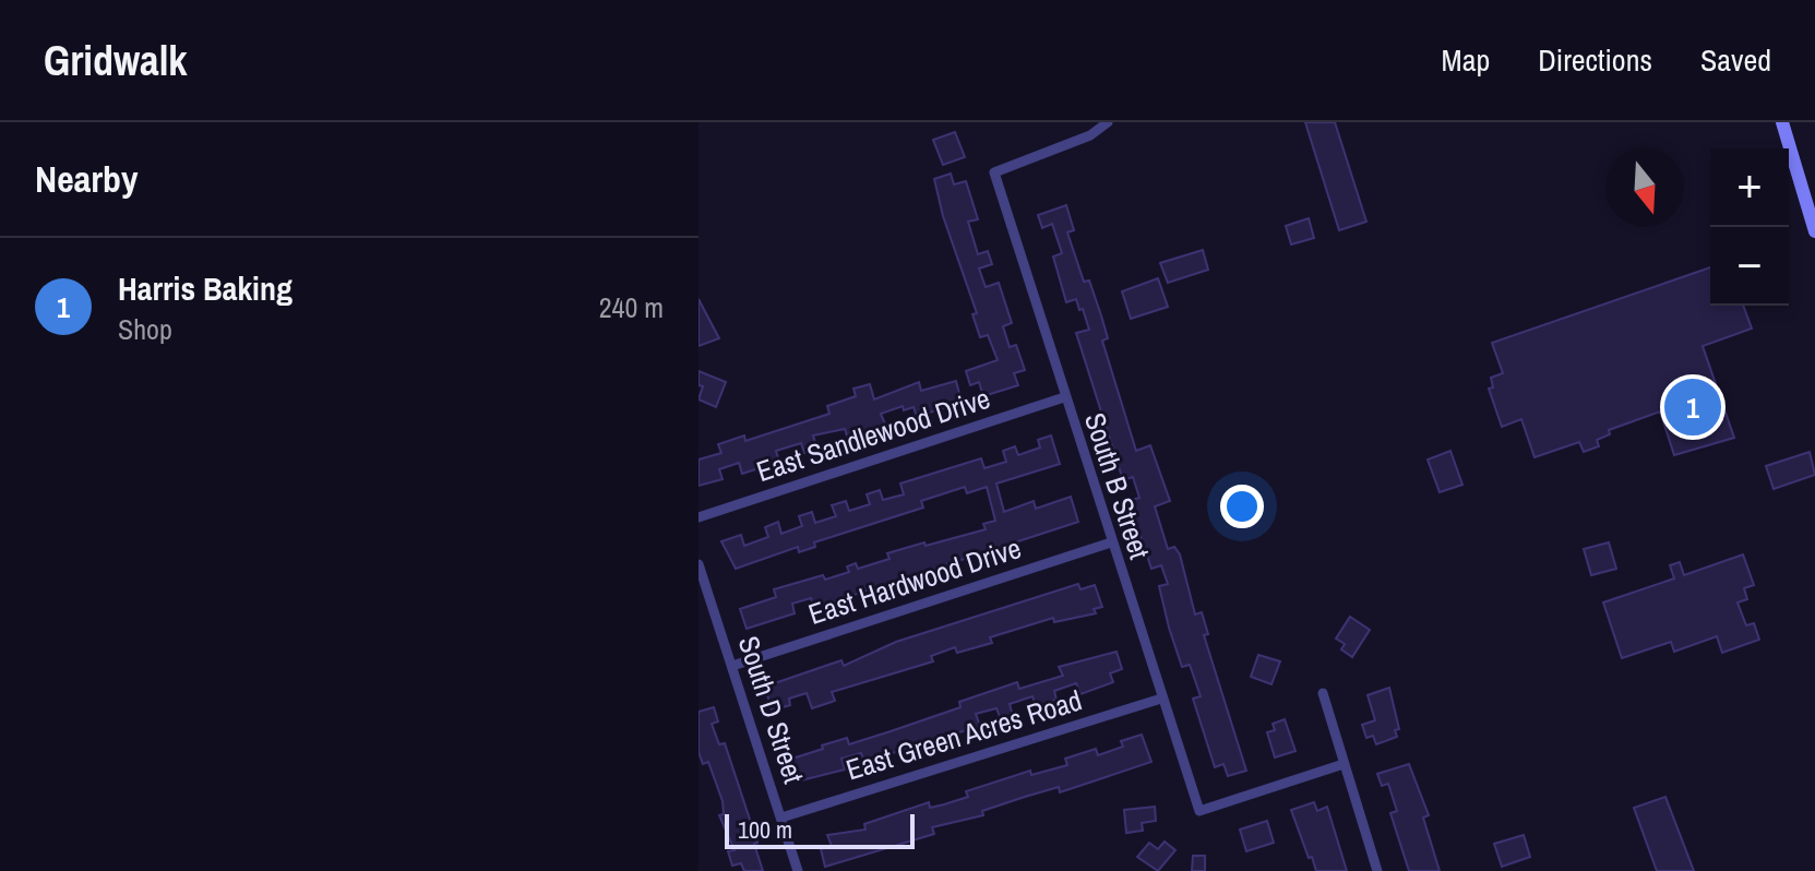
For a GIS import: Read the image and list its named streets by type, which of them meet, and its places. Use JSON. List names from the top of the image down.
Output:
{
  "streets": {
    "street": [
      "East Sandlewood Drive",
      "South B Street",
      "East Hardwood Drive",
      "South D Street",
      "East Green Acres Road"
    ]
  },
  "crossings": [
    ["East Sandlewood Drive", "South B Street"],
    ["South B Street", "East Hardwood Drive"],
    ["South B Street", "East Green Acres Road"],
    ["East Hardwood Drive", "South D Street"],
    ["South D Street", "East Green Acres Road"]
  ],
  "scale_bar": "100 m",
  "north": "bottom",
  "page": {
    "header": "Gridwalk",
    "nav": ["Map", "Directions", "Saved"],
    "heading": "Nearby",
    "map_buttons": ["+", "−"],
    "list": [
      {
        "mark": "1",
        "name": "Harris Baking",
        "note": "Shop",
        "value": "240 m"
      }
    ],
    "pins": "1",
    "scale": "100 m"
  }
}
